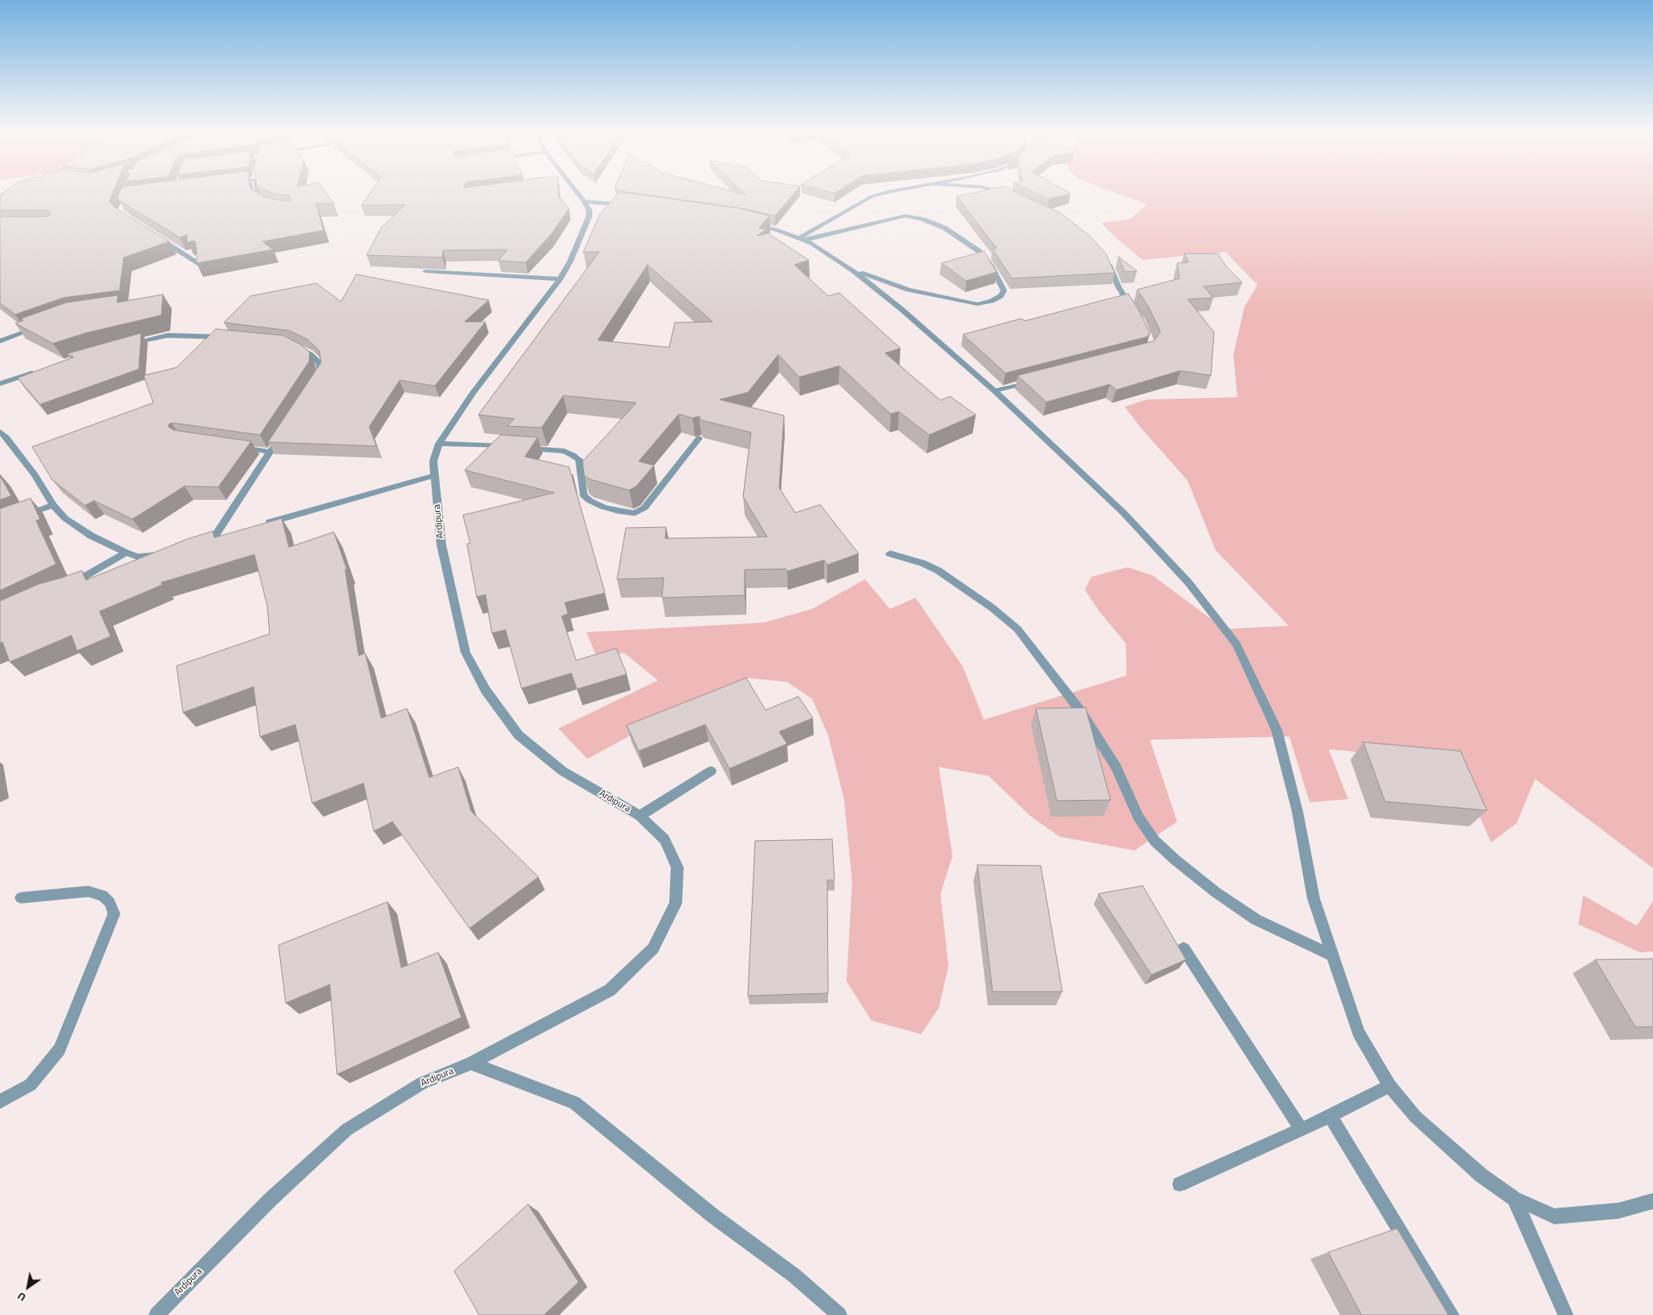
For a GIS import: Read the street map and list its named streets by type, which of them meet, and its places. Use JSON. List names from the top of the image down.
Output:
{
  "streets": {
    "street": ["Ardipura"]
  },
  "north": "bottom left"
}
